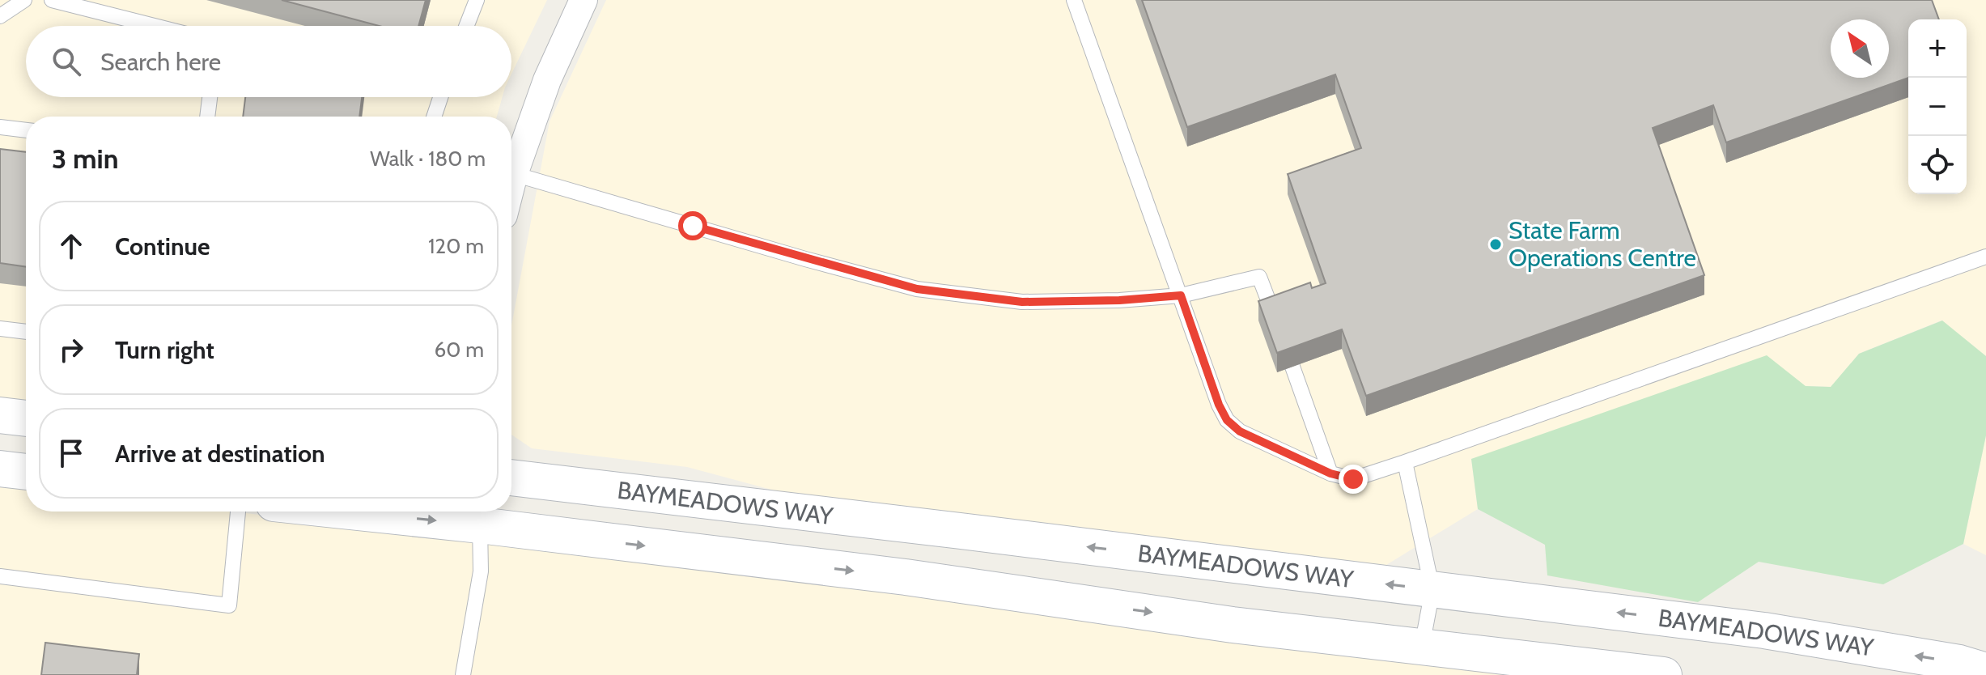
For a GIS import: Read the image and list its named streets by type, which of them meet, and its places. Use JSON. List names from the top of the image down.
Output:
{
  "streets": {
    "street": ["BAYMEADOWS WAY"]
  },
  "places": ["State Farm Operations Centre"],
  "north": "top left",
  "page": {
    "map_buttons": ["+", "−"],
    "search": "Search here",
    "heading": ["3 min", "Walk · 180 m"],
    "list": [
      ["Continue", "120 m"],
      ["Turn right", "60 m"],
      "Arrive at destination"
    ]
  }
}
